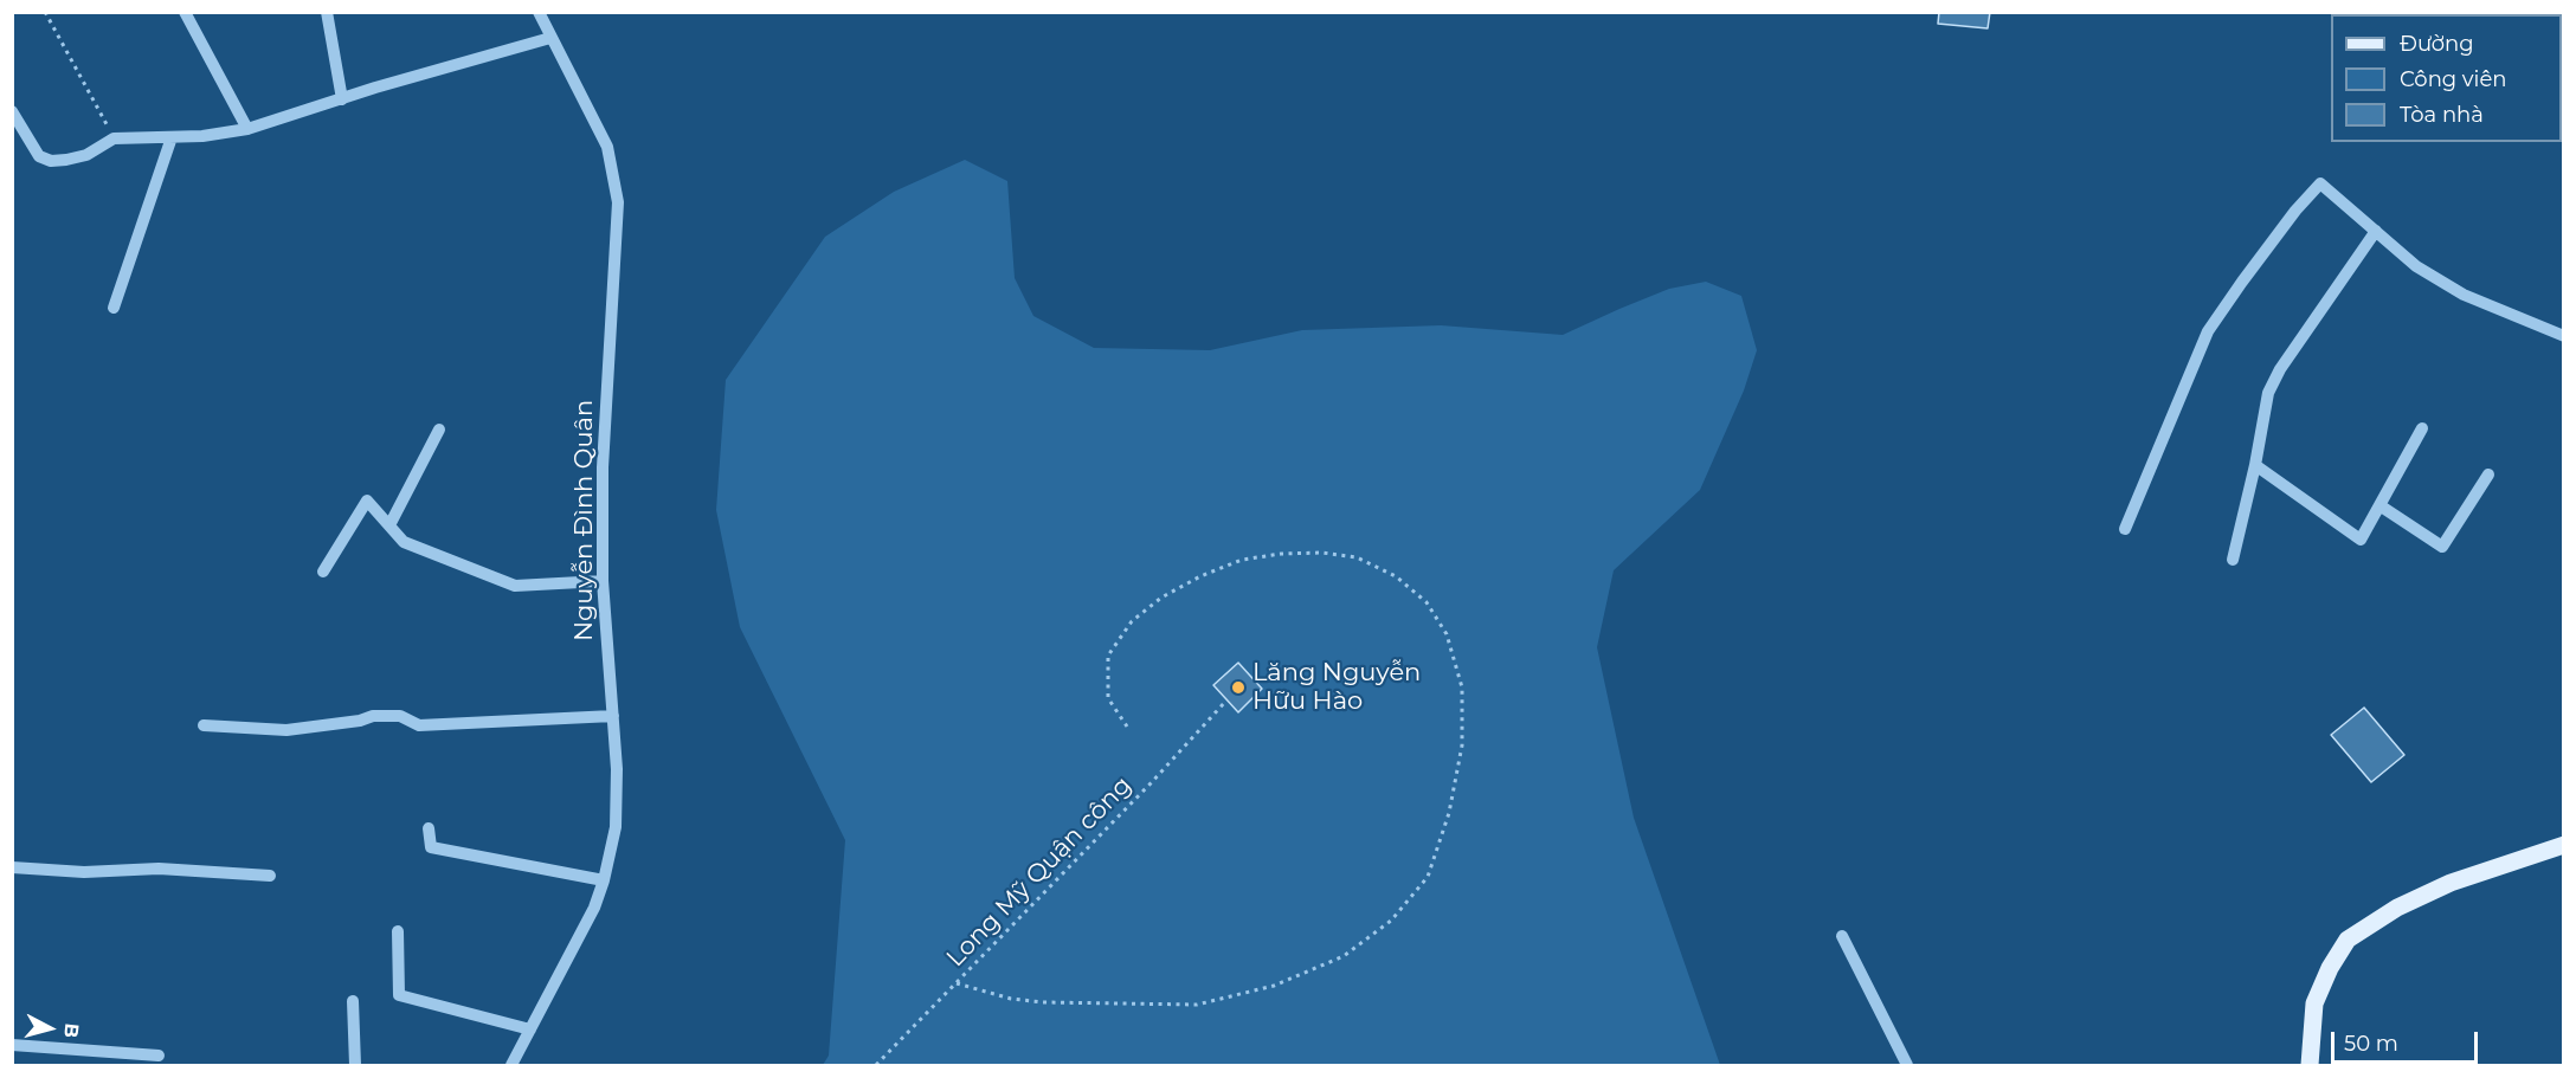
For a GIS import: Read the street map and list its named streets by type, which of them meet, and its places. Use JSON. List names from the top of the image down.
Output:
{
  "streets": {
    "street": ["Nguyễn Đình Quân"],
    "path": ["Long Mỹ Quận công"]
  },
  "places": ["Lăng Nguyễn Hữu Hào"],
  "legend": ["Đường", "Công viên", "Tòa nhà"],
  "scale_bar": "50 m",
  "north": "right"
}
